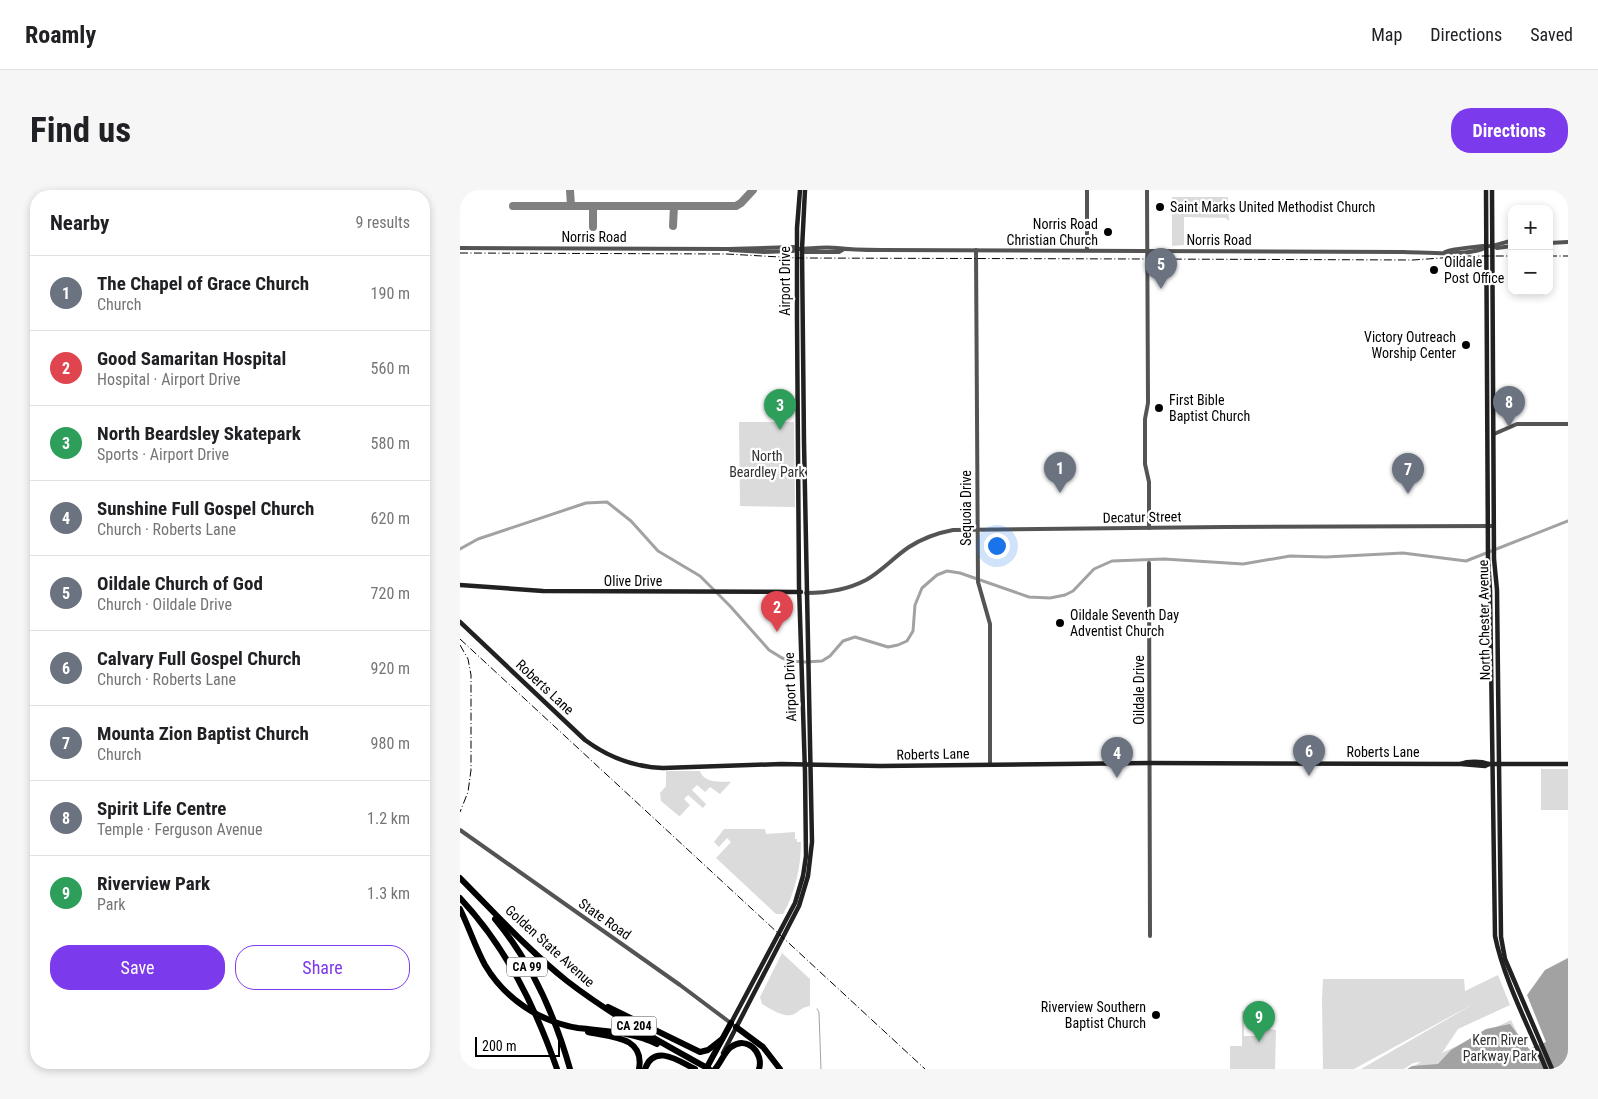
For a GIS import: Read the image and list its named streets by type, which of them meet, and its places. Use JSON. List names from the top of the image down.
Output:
{
  "streets": {
    "highway": [
      "Airport Drive",
      "Golden State Avenue",
      "CA 99",
      "CA 204"
    ],
    "main road": ["Olive Drive", "North Chester Avenue", "Roberts Lane"],
    "street": [
      "Norris Road",
      "Sequoia Drive",
      "Decatur Street",
      "Oildale Drive",
      "State Road"
    ]
  },
  "crossings": [
    ["Norris Road", "Airport Drive"],
    ["Norris Road", "Sequoia Drive"],
    ["Norris Road", "North Chester Avenue"],
    ["Airport Drive", "Decatur Street"],
    ["Airport Drive", "Olive Drive"],
    ["Airport Drive", "Roberts Lane"],
    ["Airport Drive", "State Road"],
    ["Airport Drive", "Golden State Avenue"],
    ["Airport Drive", "CA 204"],
    ["Sequoia Drive", "Decatur Street"],
    ["Sequoia Drive", "Roberts Lane"],
    ["Decatur Street", "Olive Drive"],
    ["Decatur Street", "North Chester Avenue"],
    ["North Chester Avenue", "Roberts Lane"],
    ["Roberts Lane", "Oildale Drive"],
    ["Golden State Avenue", "CA 99"],
    ["Golden State Avenue", "CA 204"]
  ],
  "parks": ["North Beardley Park", "Kern River Parkway Park"],
  "places": [
    "Saint Marks United Methodist Church",
    "Norris Road Christian Church",
    "Oildale Post Office",
    "Victory Outreach Worship Center",
    "First Bible Baptist Church",
    "Oildale Seventh Day Adventist Church",
    "Riverview Southern Baptist Church"
  ],
  "scale_bar": "200 m",
  "page": {
    "header": "Roamly",
    "nav": ["Map", "Directions", "Saved"],
    "buttons": [
      "Directions",
      ["Save", "Share"]
    ],
    "title": "Find us",
    "heading": ["Nearby", "9 results"],
    "map_buttons": ["+", "−"],
    "pins": [
      "5",
      "8",
      "3",
      "1",
      "7",
      "2",
      "6",
      "4",
      "9"
    ],
    "list": [
      {
        "mark": "1",
        "name": "The Chapel of Grace Church",
        "note": "Church",
        "value": "190 m"
      },
      {
        "mark": "2",
        "name": "Good Samaritan Hospital",
        "note": "Hospital · Airport Drive",
        "value": "560 m"
      },
      {
        "mark": "3",
        "name": "North Beardsley Skatepark",
        "note": "Sports · Airport Drive",
        "value": "580 m"
      },
      {
        "mark": "4",
        "name": "Sunshine Full Gospel Church",
        "note": "Church · Roberts Lane",
        "value": "620 m"
      },
      {
        "mark": "5",
        "name": "Oildale Church of God",
        "note": "Church · Oildale Drive",
        "value": "720 m"
      },
      {
        "mark": "6",
        "name": "Calvary Full Gospel Church",
        "note": "Church · Roberts Lane",
        "value": "920 m"
      },
      {
        "mark": "7",
        "name": "Mounta Zion Baptist Church",
        "note": "Church",
        "value": "980 m"
      },
      {
        "mark": "8",
        "name": "Spirit Life Centre",
        "note": "Temple · Ferguson Avenue",
        "value": "1.2 km"
      },
      {
        "mark": "9",
        "name": "Riverview Park",
        "note": "Park",
        "value": "1.3 km"
      }
    ],
    "scale": "200 m"
  }
}
